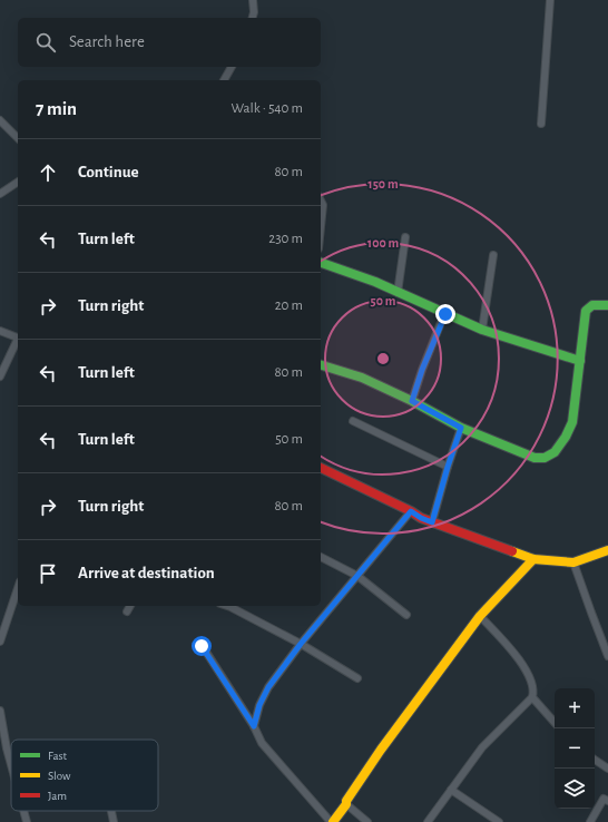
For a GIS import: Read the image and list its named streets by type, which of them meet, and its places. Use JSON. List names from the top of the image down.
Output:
{
  "legend": ["Fast", "Slow", "Jam"],
  "page": {
    "search": "Search here",
    "heading": ["7 min", "Walk · 540 m"],
    "list": [
      ["Continue", "80 m"],
      ["Turn left", "230 m"],
      ["Turn right", "20 m"],
      ["Turn left", "80 m"],
      ["Turn left", "50 m"],
      ["Turn right", "80 m"],
      "Arrive at destination"
    ],
    "map_buttons": ["+", "−"]
  },
  "rings": ["150 m", "100 m", "50 m"]
}
